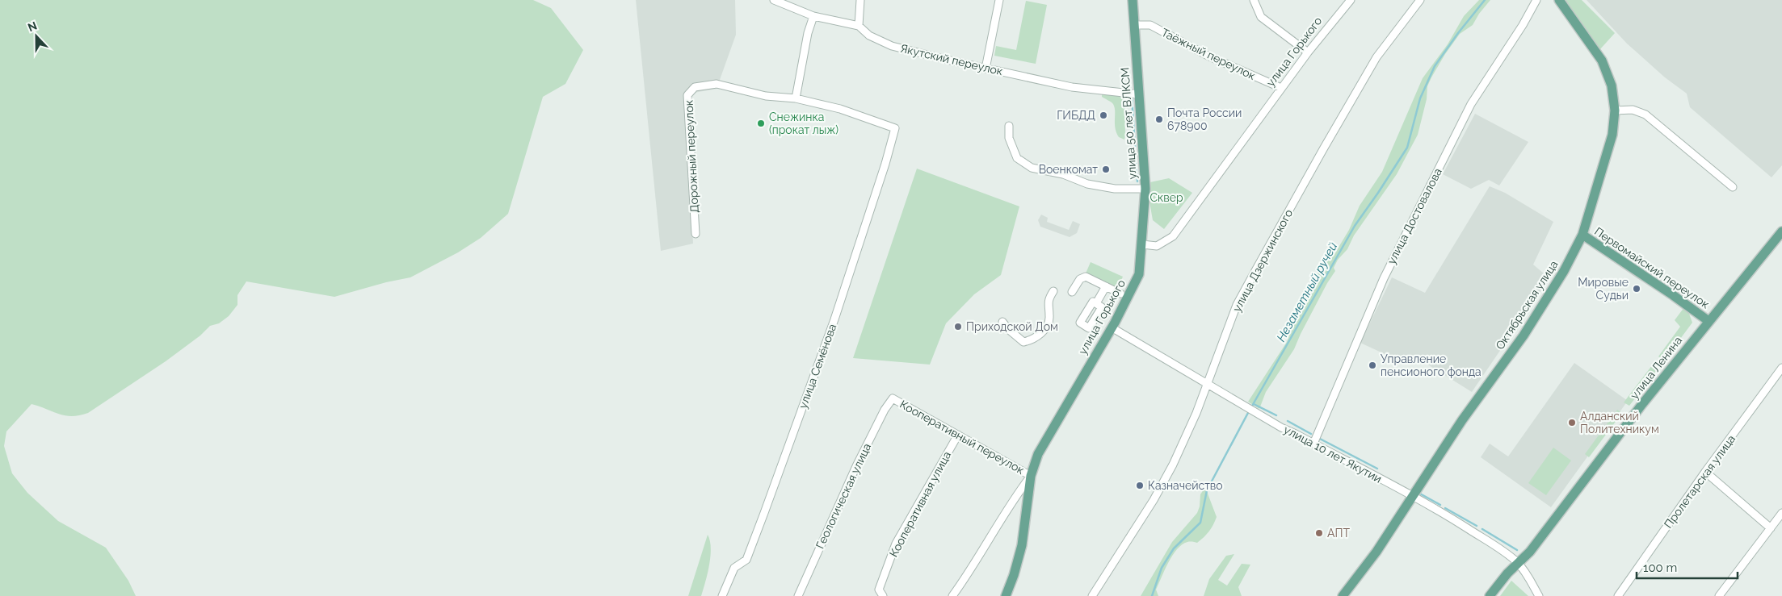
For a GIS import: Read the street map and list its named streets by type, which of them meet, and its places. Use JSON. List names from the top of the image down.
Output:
{
  "streets": {
    "main road": [
      "улица Горького",
      "улица 50 лет ВЛКСМ",
      "Первомайский переулок",
      "Октябрьская улица",
      "улица Ленина"
    ],
    "street": [
      "Таёжный переулок",
      "Якутский переулок",
      "Дорожный переулок",
      "улица Достовалова",
      "улица Дзержинского",
      "улица Семёнова",
      "Кооперативный переулок",
      "улица 10 лет Якутии",
      "Пролетарская улица",
      "Геологическая улица",
      "Кооперативная улица"
    ]
  },
  "crossings": [
    ["улица Горького", "Таёжный переулок"],
    ["улица Горького", "улица 50 лет ВЛКСМ"],
    ["улица Горького", "Кооперативный переулок"],
    ["улица Горького", "улица 10 лет Якутии"],
    ["Таёжный переулок", "улица 50 лет ВЛКСМ"],
    ["Якутский переулок", "улица 50 лет ВЛКСМ"],
    ["Дорожный переулок", "улица Семёнова"],
    ["улица Достовалова", "улица 10 лет Якутии"],
    ["улица Дзержинского", "улица 10 лет Якутии"],
    ["Первомайский переулок", "Октябрьская улица"],
    ["Первомайский переулок", "улица Ленина"],
    ["Октябрьская улица", "улица 10 лет Якутии"],
    ["улица Ленина", "улица 10 лет Якутии"],
    ["Кооперативный переулок", "Геологическая улица"],
    ["Кооперативный переулок", "Кооперативная улица"]
  ],
  "water": ["Незаметный ручей"],
  "parks": ["Сквер"],
  "places": [
    "ГИБДД",
    "Почта России 678900",
    "Снежинка (прокат лыж)",
    "Военкомат",
    "Мировые Судьи",
    "Приходской Дом",
    "Управление пенсионого фонда",
    "Алданский Политехникум",
    "Казначейство",
    "АПТ"
  ],
  "scale_bar": "100 m",
  "north": "top"
}
